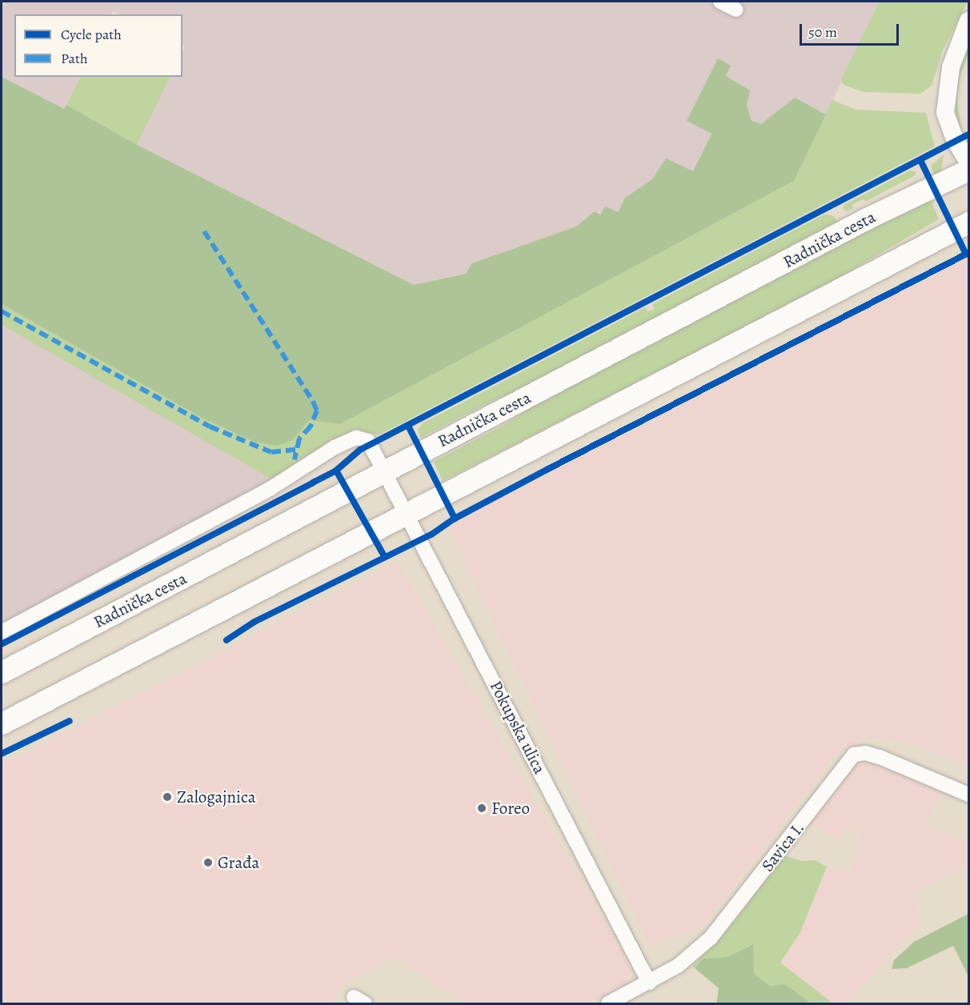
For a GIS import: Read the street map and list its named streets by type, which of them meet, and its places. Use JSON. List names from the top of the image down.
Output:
{
  "streets": {
    "main road": ["Radnička cesta"],
    "street": ["Pokupska ulica", "Savica I."]
  },
  "crossings": [
    ["Radnička cesta", "Pokupska ulica"],
    ["Pokupska ulica", "Savica I."]
  ],
  "places": ["Zalogajnica", "Foreo", "Građa"],
  "legend": ["Cycle path", "Path"],
  "scale_bar": "50 m"
}
